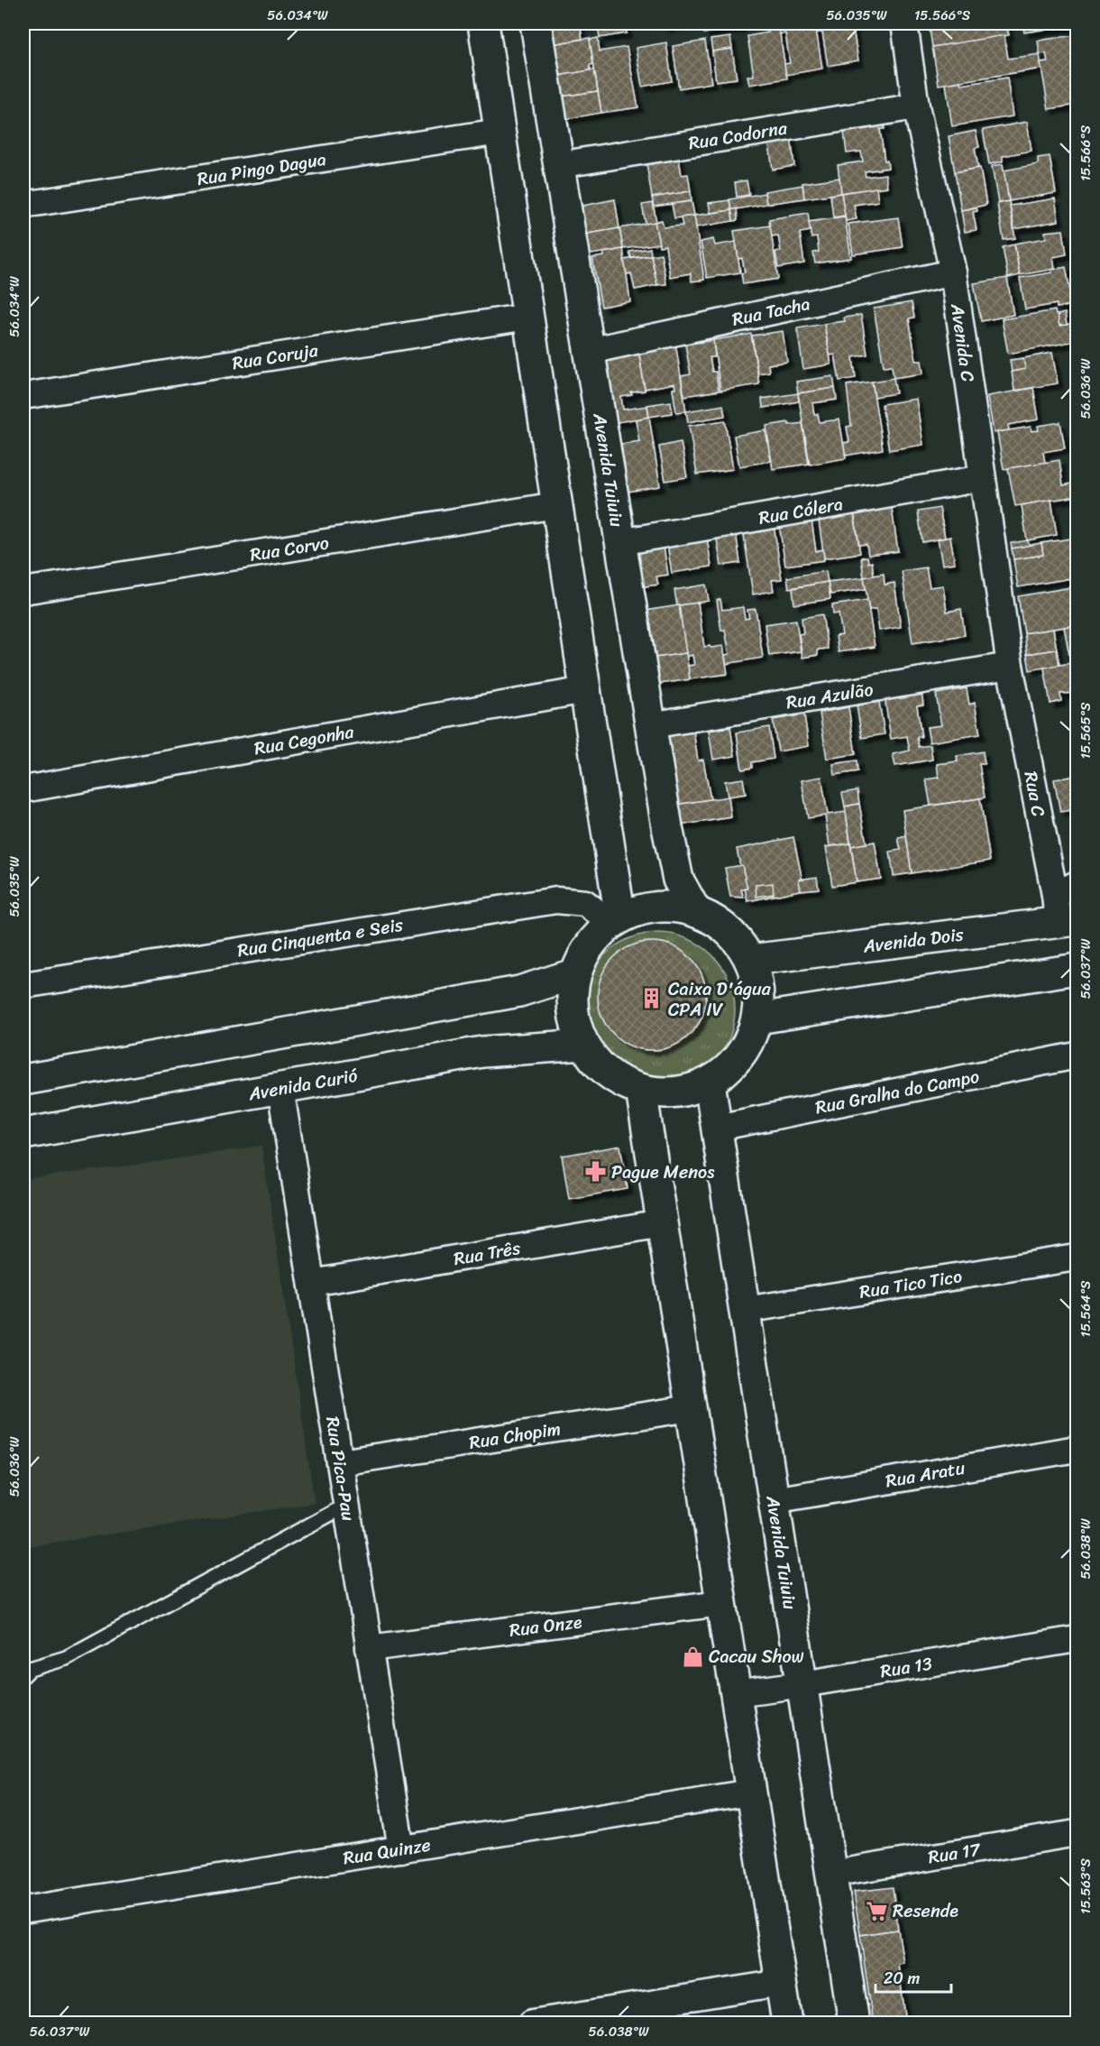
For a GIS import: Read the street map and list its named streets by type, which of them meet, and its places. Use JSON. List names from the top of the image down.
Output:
{
  "streets": {
    "main road": ["Avenida Tuiuiu", "Avenida Dois", "Avenida Curió"],
    "street": [
      "Rua Codorna",
      "Rua Pingo Dagua",
      "Rua Tacha",
      "Avenida C",
      "Rua Coruja",
      "Rua Cólera",
      "Rua Corvo",
      "Rua Azulão",
      "Rua Cegonha",
      "Rua C",
      "Rua Cinquenta e Seis",
      "Rua Gralha do Campo",
      "Rua Três",
      "Rua Tico Tico",
      "Rua Chopim",
      "Rua Pica-Pau",
      "Rua Aratu",
      "Rua Onze",
      "Rua 13",
      "Rua Quinze",
      "Rua 17"
    ]
  },
  "crossings": [
    ["Rua Codorna", "Avenida C"],
    ["Rua Codorna", "Avenida Tuiuiu"],
    ["Rua Tacha", "Avenida C"],
    ["Rua Tacha", "Avenida Tuiuiu"],
    ["Avenida C", "Rua Cólera"],
    ["Avenida C", "Rua Azulão"],
    ["Avenida C", "Rua C"],
    ["Avenida Tuiuiu", "Rua Cólera"],
    ["Avenida Tuiuiu", "Rua Azulão"],
    ["Avenida Tuiuiu", "Rua Cinquenta e Seis"],
    ["Avenida Tuiuiu", "Avenida Dois"],
    ["Avenida Tuiuiu", "Avenida Curió"],
    ["Avenida Tuiuiu", "Rua Gralha do Campo"],
    ["Avenida Tuiuiu", "Rua Tico Tico"],
    ["Avenida Tuiuiu", "Rua Aratu"],
    ["Avenida Tuiuiu", "Rua 13"],
    ["Avenida Tuiuiu", "Rua 17"],
    ["Rua Azulão", "Rua C"],
    ["Rua C", "Avenida Dois"],
    ["Rua Cinquenta e Seis", "Avenida Dois"],
    ["Rua Cinquenta e Seis", "Avenida Curió"],
    ["Avenida Dois", "Avenida Curió"],
    ["Avenida Curió", "Rua Pica-Pau"],
    ["Rua Três", "Rua Pica-Pau"],
    ["Rua Chopim", "Rua Pica-Pau"],
    ["Rua Pica-Pau", "Rua Onze"],
    ["Rua Pica-Pau", "Rua Quinze"]
  ],
  "places": {
    "building": ["Caixa D'água CPA IV"],
    "pharmacy": ["Pague Menos"],
    "shop": ["Cacau Show"],
    "supermarket": ["Resende"]
  },
  "scale_bar": "20 m",
  "coordinates": [
    "56.034°W",
    "56.035°W",
    "15.566°S",
    "56.036°W",
    "15.565°S",
    "56.037°W",
    "15.564°S",
    "56.038°W",
    "15.563°S"
  ]
}
